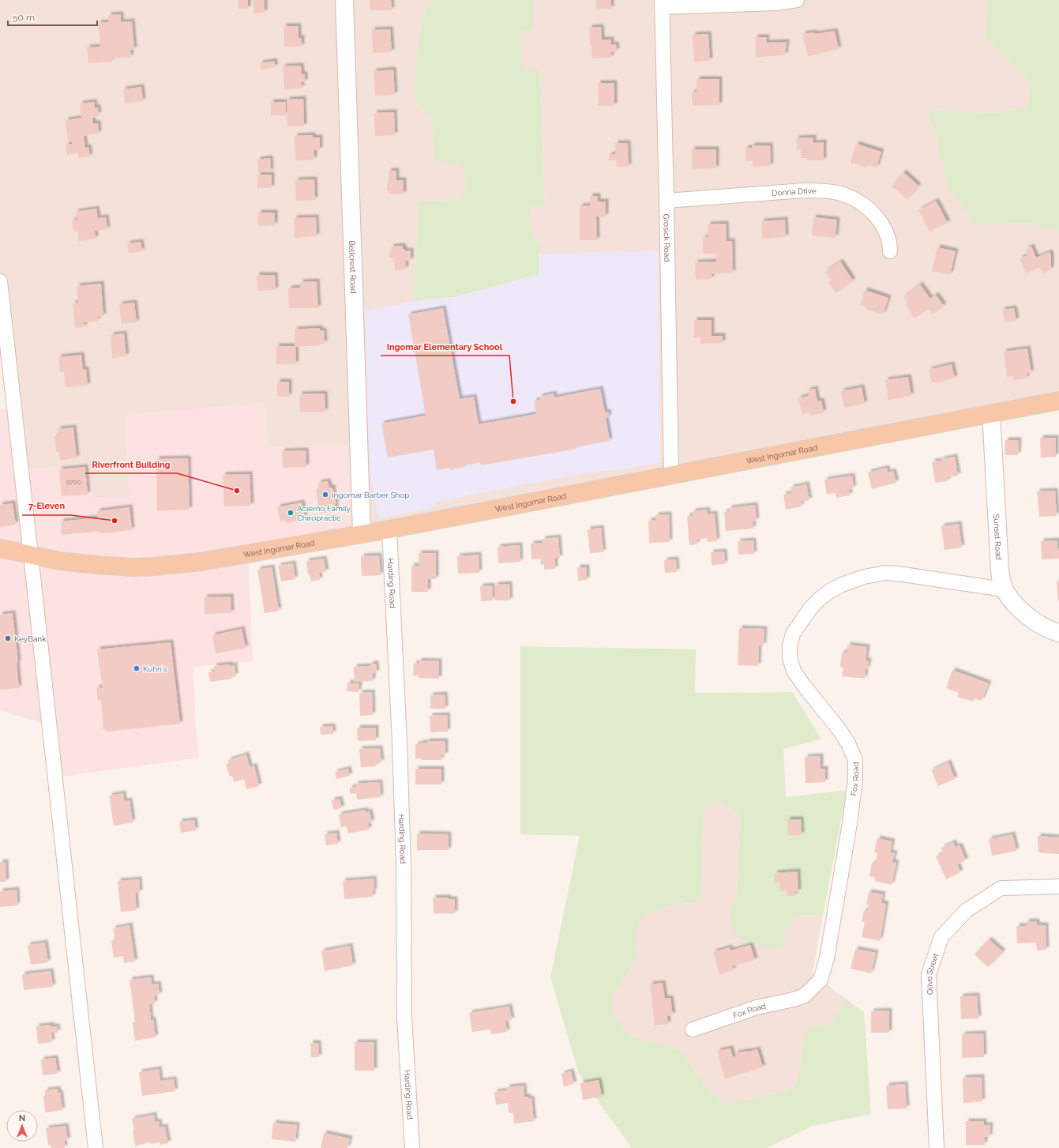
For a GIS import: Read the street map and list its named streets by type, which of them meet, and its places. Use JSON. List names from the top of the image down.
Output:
{
  "streets": {
    "main road": ["West Ingomar Road"],
    "street": [
      "Donna Drive",
      "Grosick Road",
      "Bellcrest Road",
      "Sunset Road",
      "Harding Road",
      "Fox Road",
      "Olive Street"
    ]
  },
  "crossings": [
    ["Donna Drive", "Grosick Road"],
    ["Grosick Road", "West Ingomar Road"],
    ["Bellcrest Road", "West Ingomar Road"],
    ["West Ingomar Road", "Sunset Road"],
    ["West Ingomar Road", "Harding Road"],
    ["Sunset Road", "Fox Road"]
  ],
  "places": [
    "Ingomar Elementary School",
    "Riverfront Building",
    "Ingomar Barber Shop",
    "Acierno Family Chiropractic",
    "7-Eleven",
    "KeyBank",
    "Kuhn's"
  ],
  "house_numbers": ["9700"],
  "scale_bar": "50 m",
  "north": "top"
}
